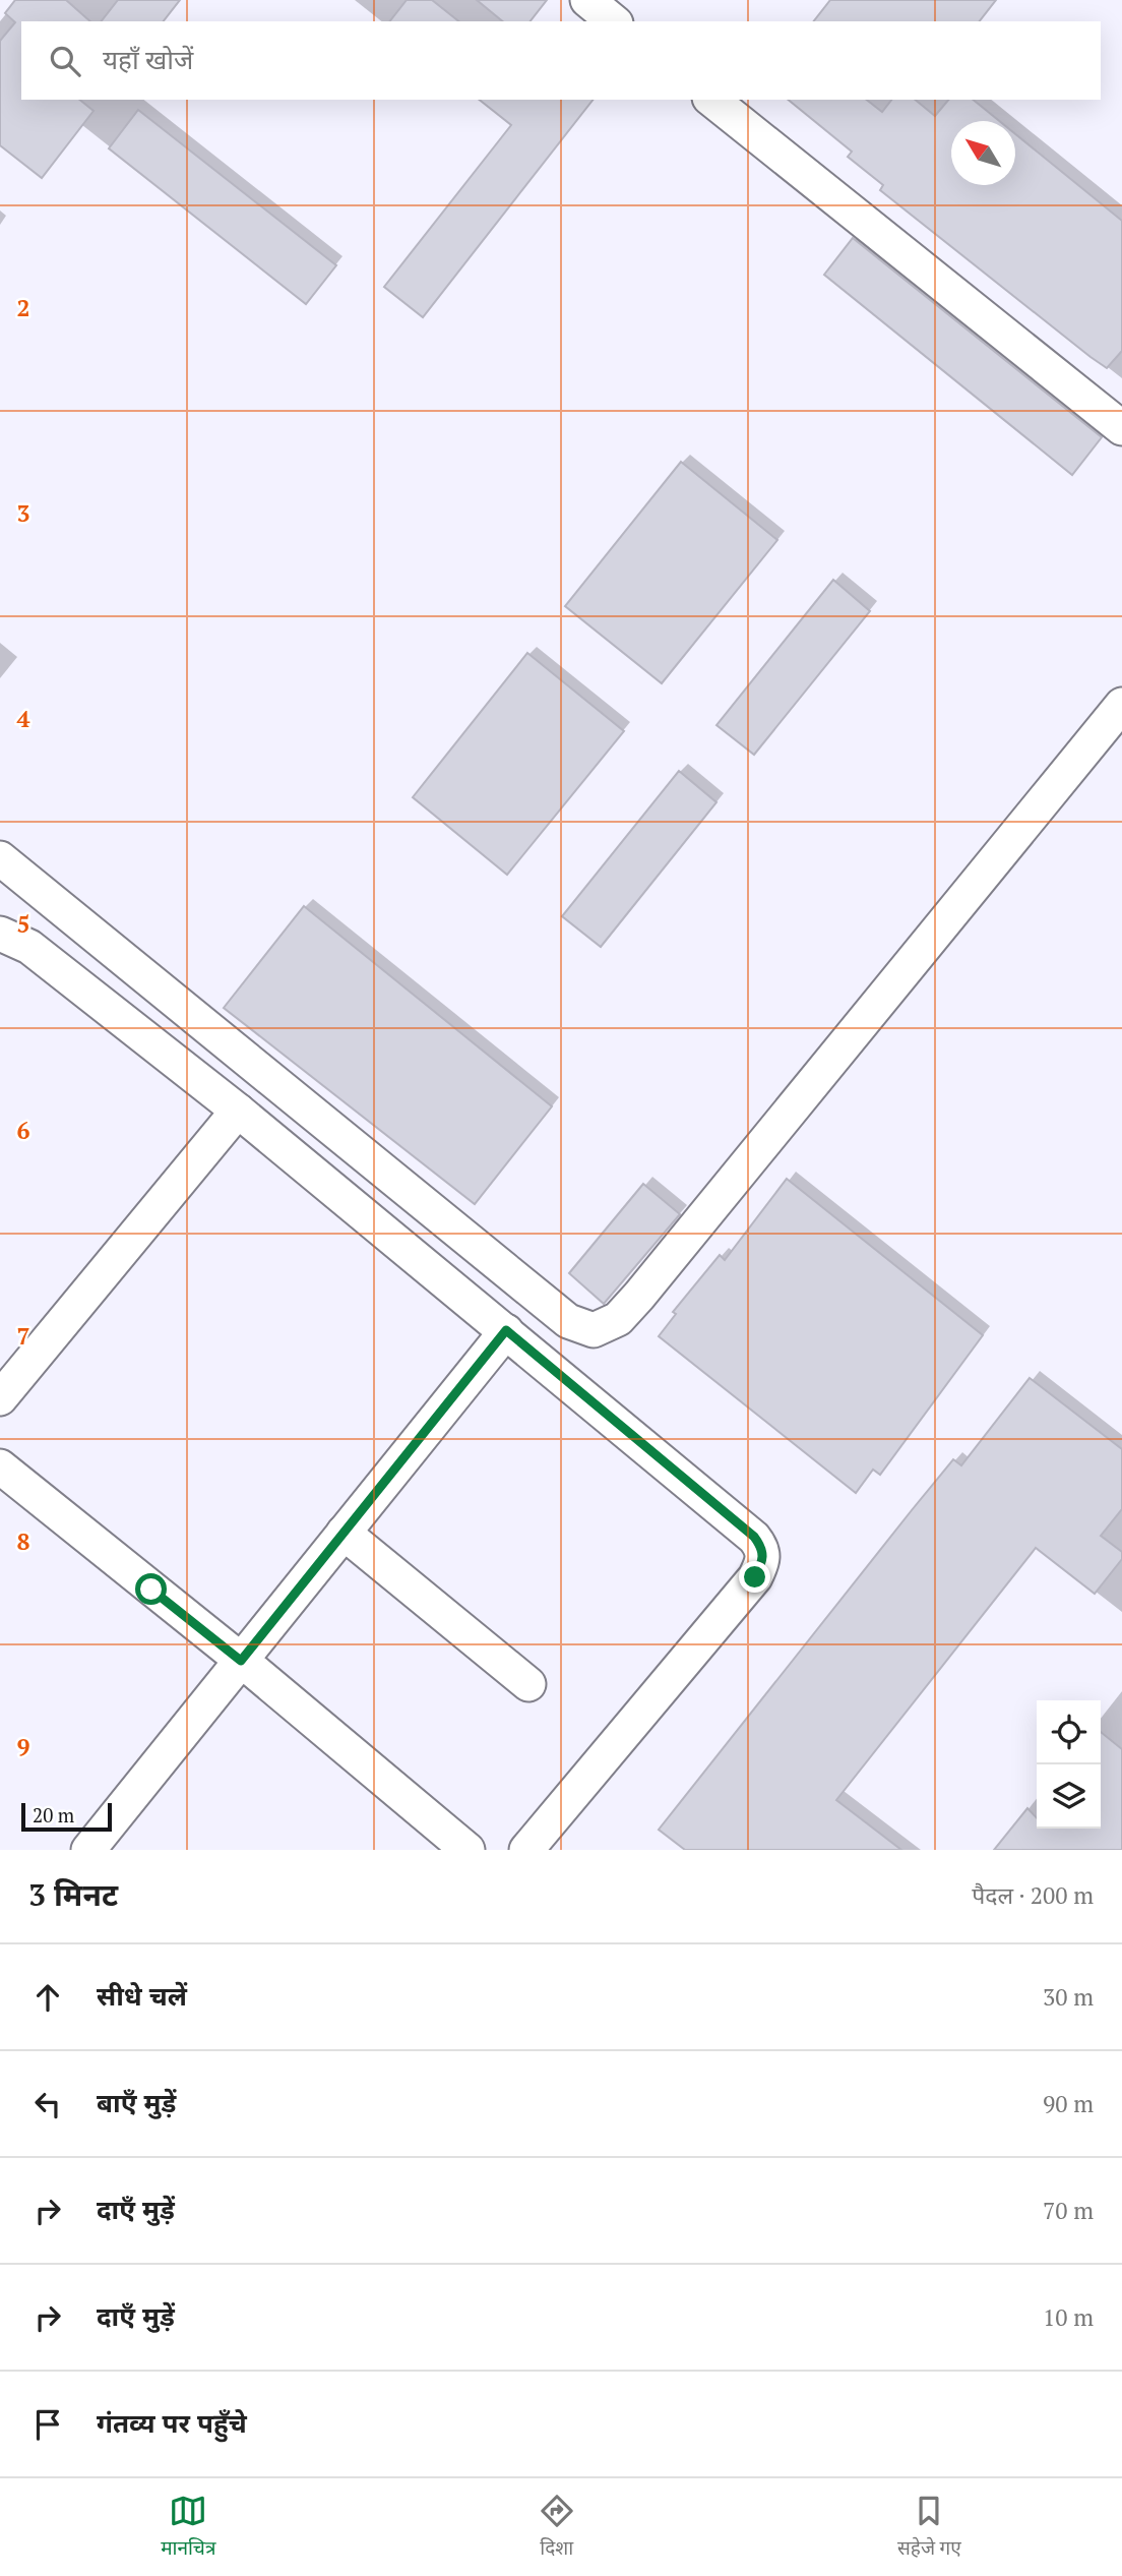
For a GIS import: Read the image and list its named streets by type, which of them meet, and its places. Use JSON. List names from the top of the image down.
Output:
{
  "scale_bar": "20 m",
  "north": "top left",
  "page": {
    "search": "यहाँ खोजें",
    "scale": "20 m",
    "heading": ["3 मिनट", "पैदल · 200 m"],
    "list": [
      ["सीधे चलें", "30 m"],
      ["बाएँ मुड़ें", "90 m"],
      ["दाएँ मुड़ें", "70 m"],
      ["दाएँ मुड़ें", "10 m"],
      "गंतव्य पर पहुँचे"
    ],
    "nav": ["मानचित्र", "दिशा", "सहेजे गए"]
  },
  "grid": {
    "rows": [
      "2",
      "3",
      "4",
      "5",
      "6",
      "7",
      "8",
      "9"
    ]
  }
}
